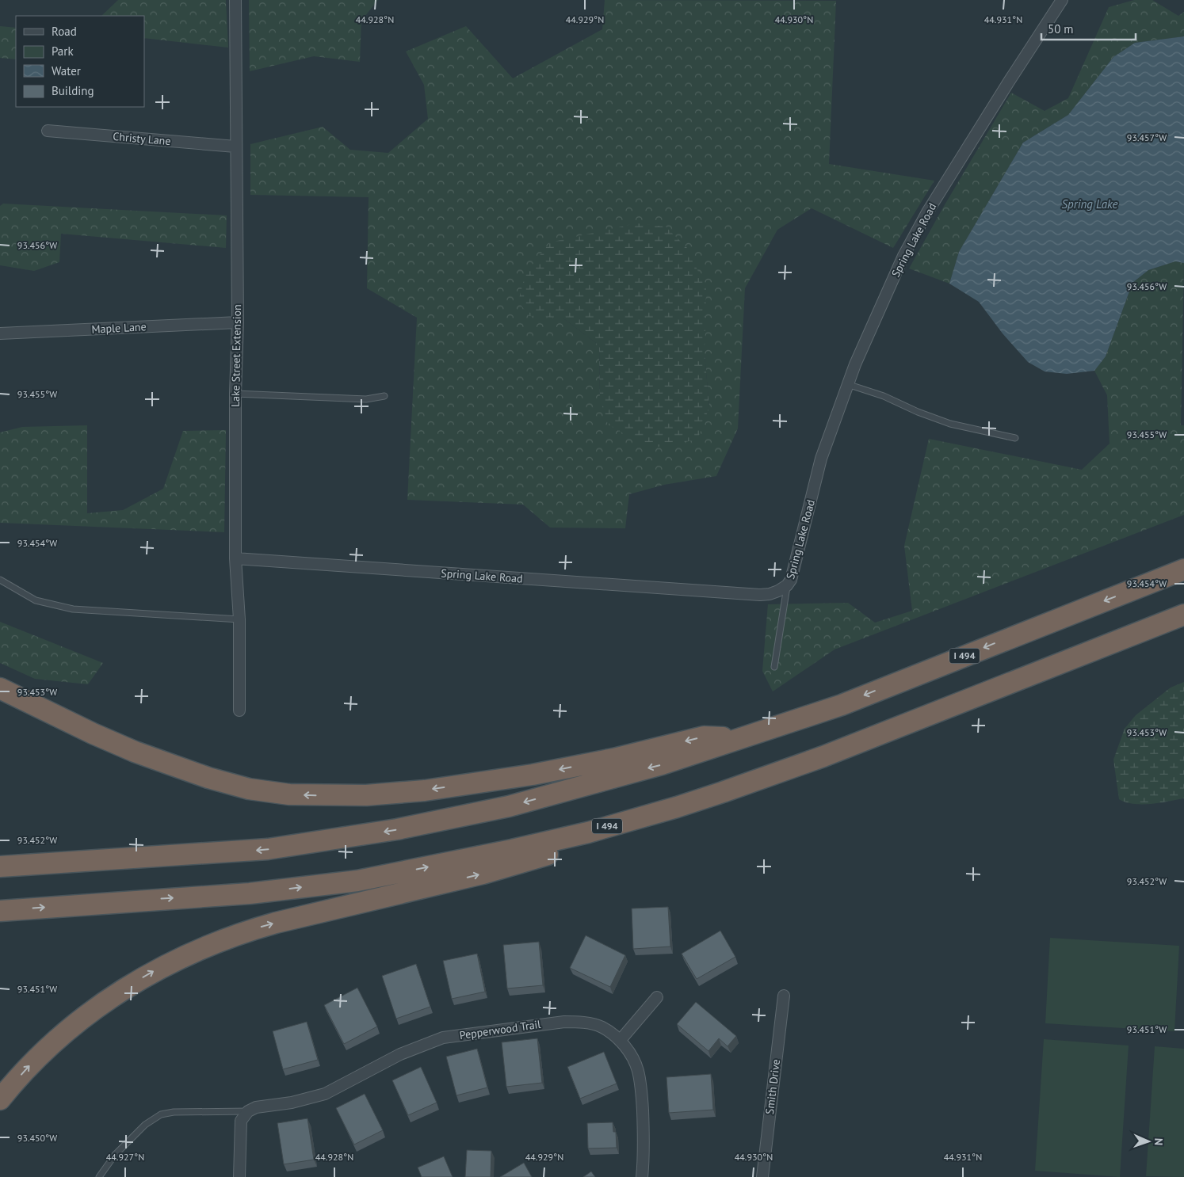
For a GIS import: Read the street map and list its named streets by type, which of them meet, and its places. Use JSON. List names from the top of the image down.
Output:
{
  "streets": {
    "highway": ["I 494"],
    "street": [
      "Christy Lane",
      "Spring Lake Road",
      "Maple Lane",
      "Lake Street Extension",
      "Pepperwood Trail",
      "Smith Drive"
    ]
  },
  "crossings": [
    ["Christy Lane", "Lake Street Extension"],
    ["Spring Lake Road", "Lake Street Extension"],
    ["Maple Lane", "Lake Street Extension"]
  ],
  "water": ["Spring Lake"],
  "legend": [
    "Road",
    "Park",
    "Water",
    "Building"
  ],
  "scale_bar": "50 m",
  "north": "right",
  "coordinates": [
    "44.928°N",
    "44.929°N",
    "44.930°N",
    "44.931°N",
    "93.457°W",
    "93.456°W",
    "93.455°W",
    "93.454°W",
    "93.453°W",
    "93.452°W",
    "93.451°W",
    "93.450°W",
    "44.927°N"
  ]
}
